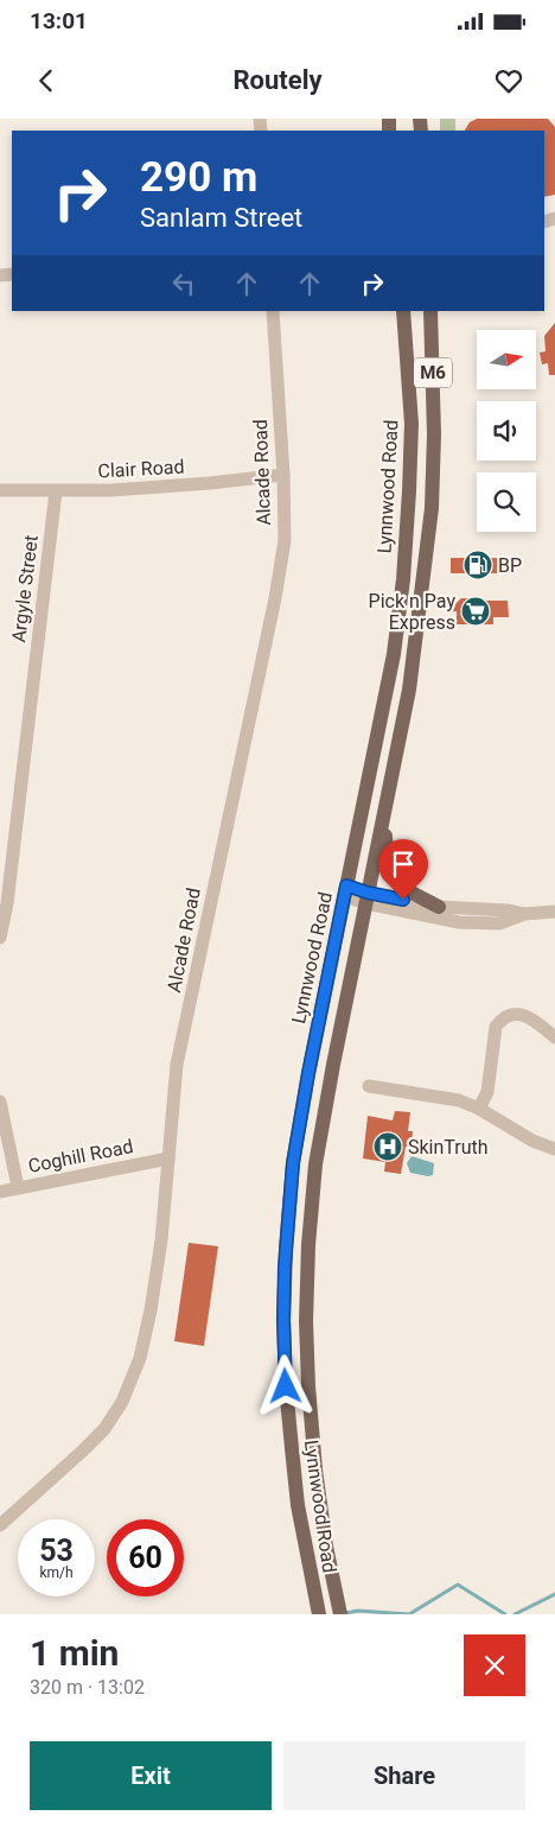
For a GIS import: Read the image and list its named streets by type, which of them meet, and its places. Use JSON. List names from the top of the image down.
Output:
{
  "streets": {
    "main road": ["M6", "Lynnwood Road"],
    "street": [
      "Clair Road",
      "Alcade Road",
      "Argyle Street",
      "Coghill Road"
    ]
  },
  "crossings": [
    ["Clair Road", "Alcade Road"],
    ["Clair Road", "Argyle Street"],
    ["Alcade Road", "Coghill Road"]
  ],
  "places": {
    "fuel station": ["BP"],
    "supermarket": ["Pick n Pay Express"],
    "hospital": ["SkinTruth"]
  },
  "north": "right",
  "page": {
    "status": "13:01",
    "header": "Routely",
    "turn": ["290 m", "Sanlam Street"],
    "speed": "53 km/h",
    "limit": "60",
    "heading": ["1 min", "320 m · 13:02"],
    "buttons": ["Exit", "Share"]
  }
}
